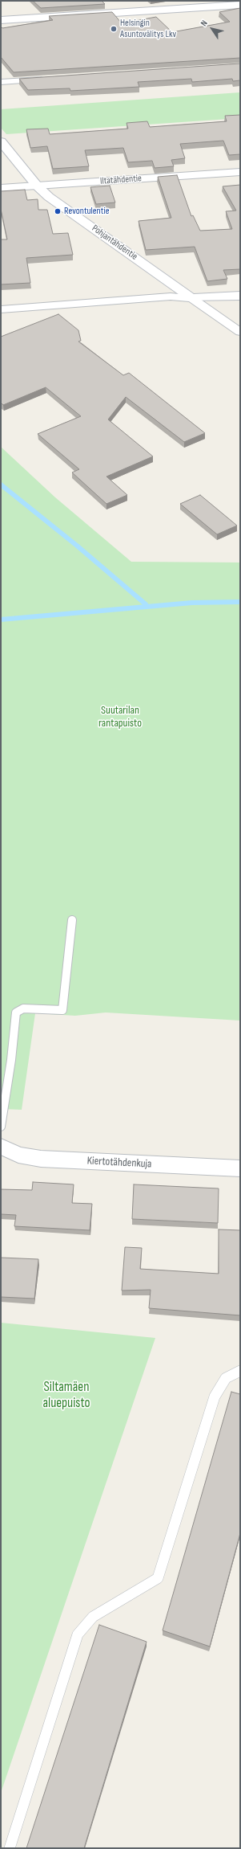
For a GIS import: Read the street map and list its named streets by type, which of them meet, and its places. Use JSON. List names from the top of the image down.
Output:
{
  "streets": {
    "street": ["Iltatähdentie", "Pohjantähdentie", "Kiertotähdenkuja"]
  },
  "crossings": [
    ["Iltatähdentie", "Pohjantähdentie"]
  ],
  "parks": ["Suutarilan rantapuisto", "Siltamäen aluepuisto"],
  "places": ["Helsingin Asuntovälitys Lkv", "Revontulentie"],
  "north": "top left"
}
